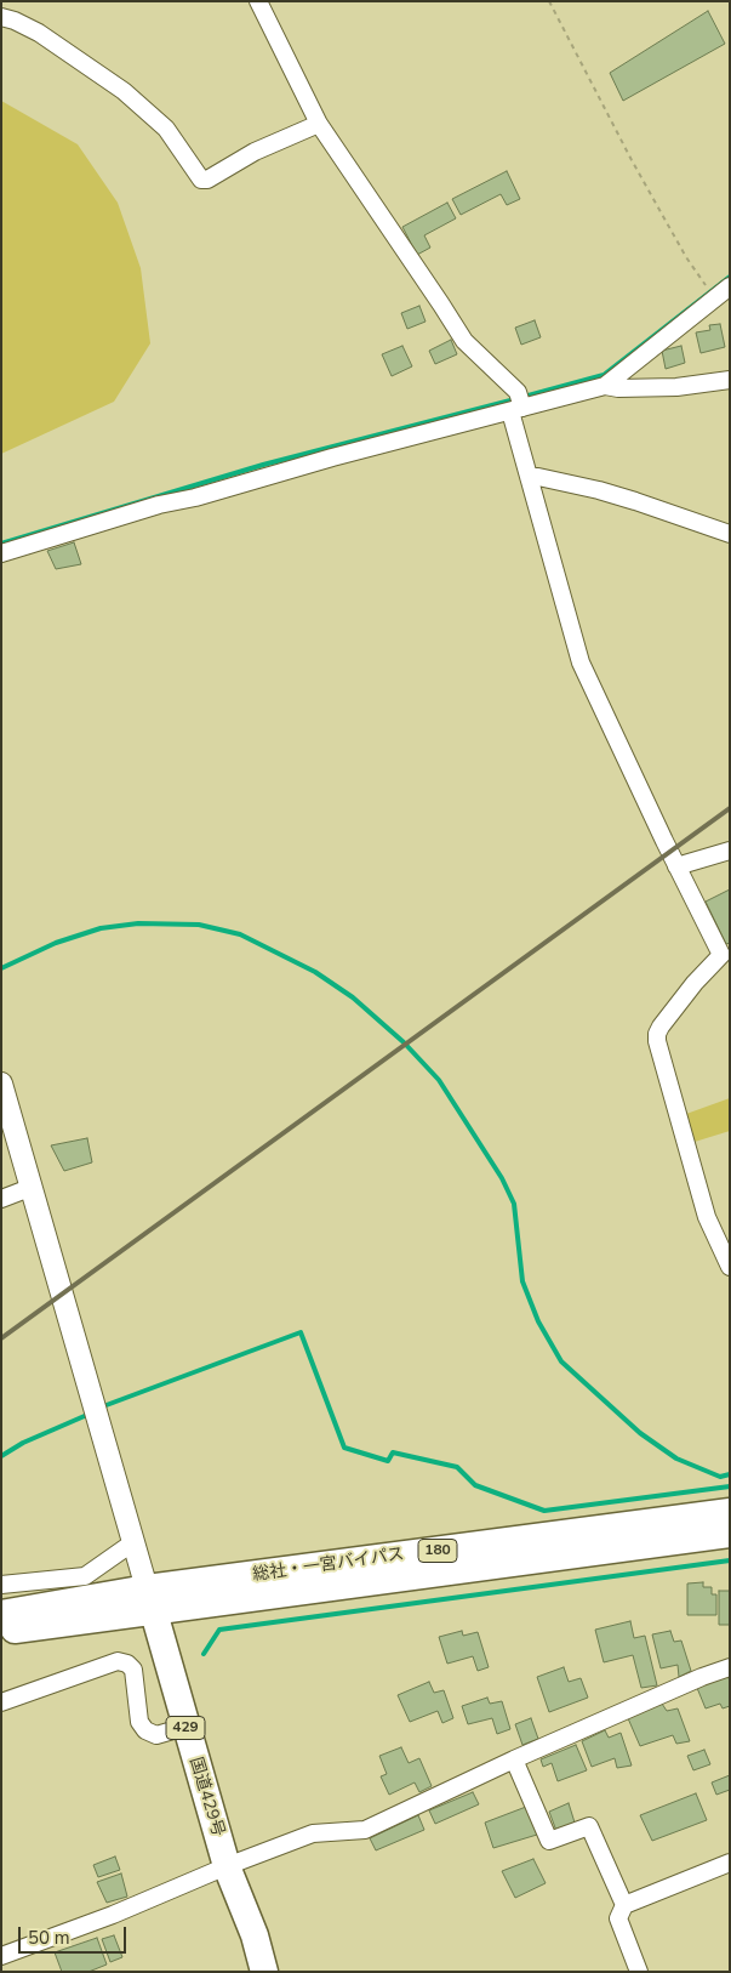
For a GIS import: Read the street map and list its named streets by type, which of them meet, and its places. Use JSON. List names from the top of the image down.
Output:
{
  "streets": {
    "highway": [
      "180",
      "総社・一宮バイパス",
      "429",
      "国道429号"
    ]
  },
  "crossings": [
    ["総社・一宮バイパス", "国道429号"]
  ],
  "scale_bar": "50 m"
}
